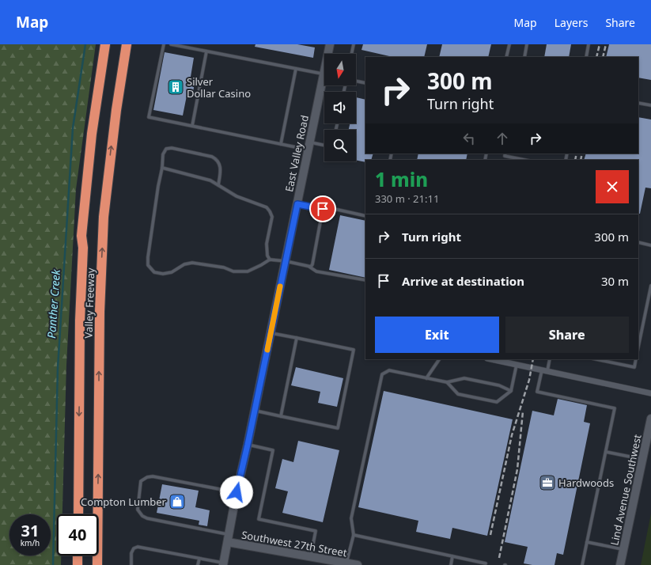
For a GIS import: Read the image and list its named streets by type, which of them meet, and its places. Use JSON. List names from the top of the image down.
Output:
{
  "streets": {
    "highway": ["Valley Freeway"],
    "street": ["East Valley Road", "Lind Avenue Southwest", "Southwest 27th Street"]
  },
  "crossings": [
    ["East Valley Road", "Southwest 27th Street"]
  ],
  "water": ["Panther Creek"],
  "places": {
    "building": ["Silver Dollar Casino"],
    "office": ["Hardwoods"],
    "shop": ["Compton Lumber"]
  },
  "north": "bottom",
  "page": {
    "header": "Map",
    "nav": ["Map", "Layers", "Share"],
    "turn": ["300 m", "Turn right"],
    "heading": ["1 min", "330 m · 21:11"],
    "list": [
      {
        "name": "Turn right",
        "value": "300 m"
      },
      {
        "name": "Arrive at destination",
        "value": "30 m"
      }
    ],
    "buttons": ["Exit", "Share"],
    "speed": "31 km/h",
    "limit": "40"
  }
}
